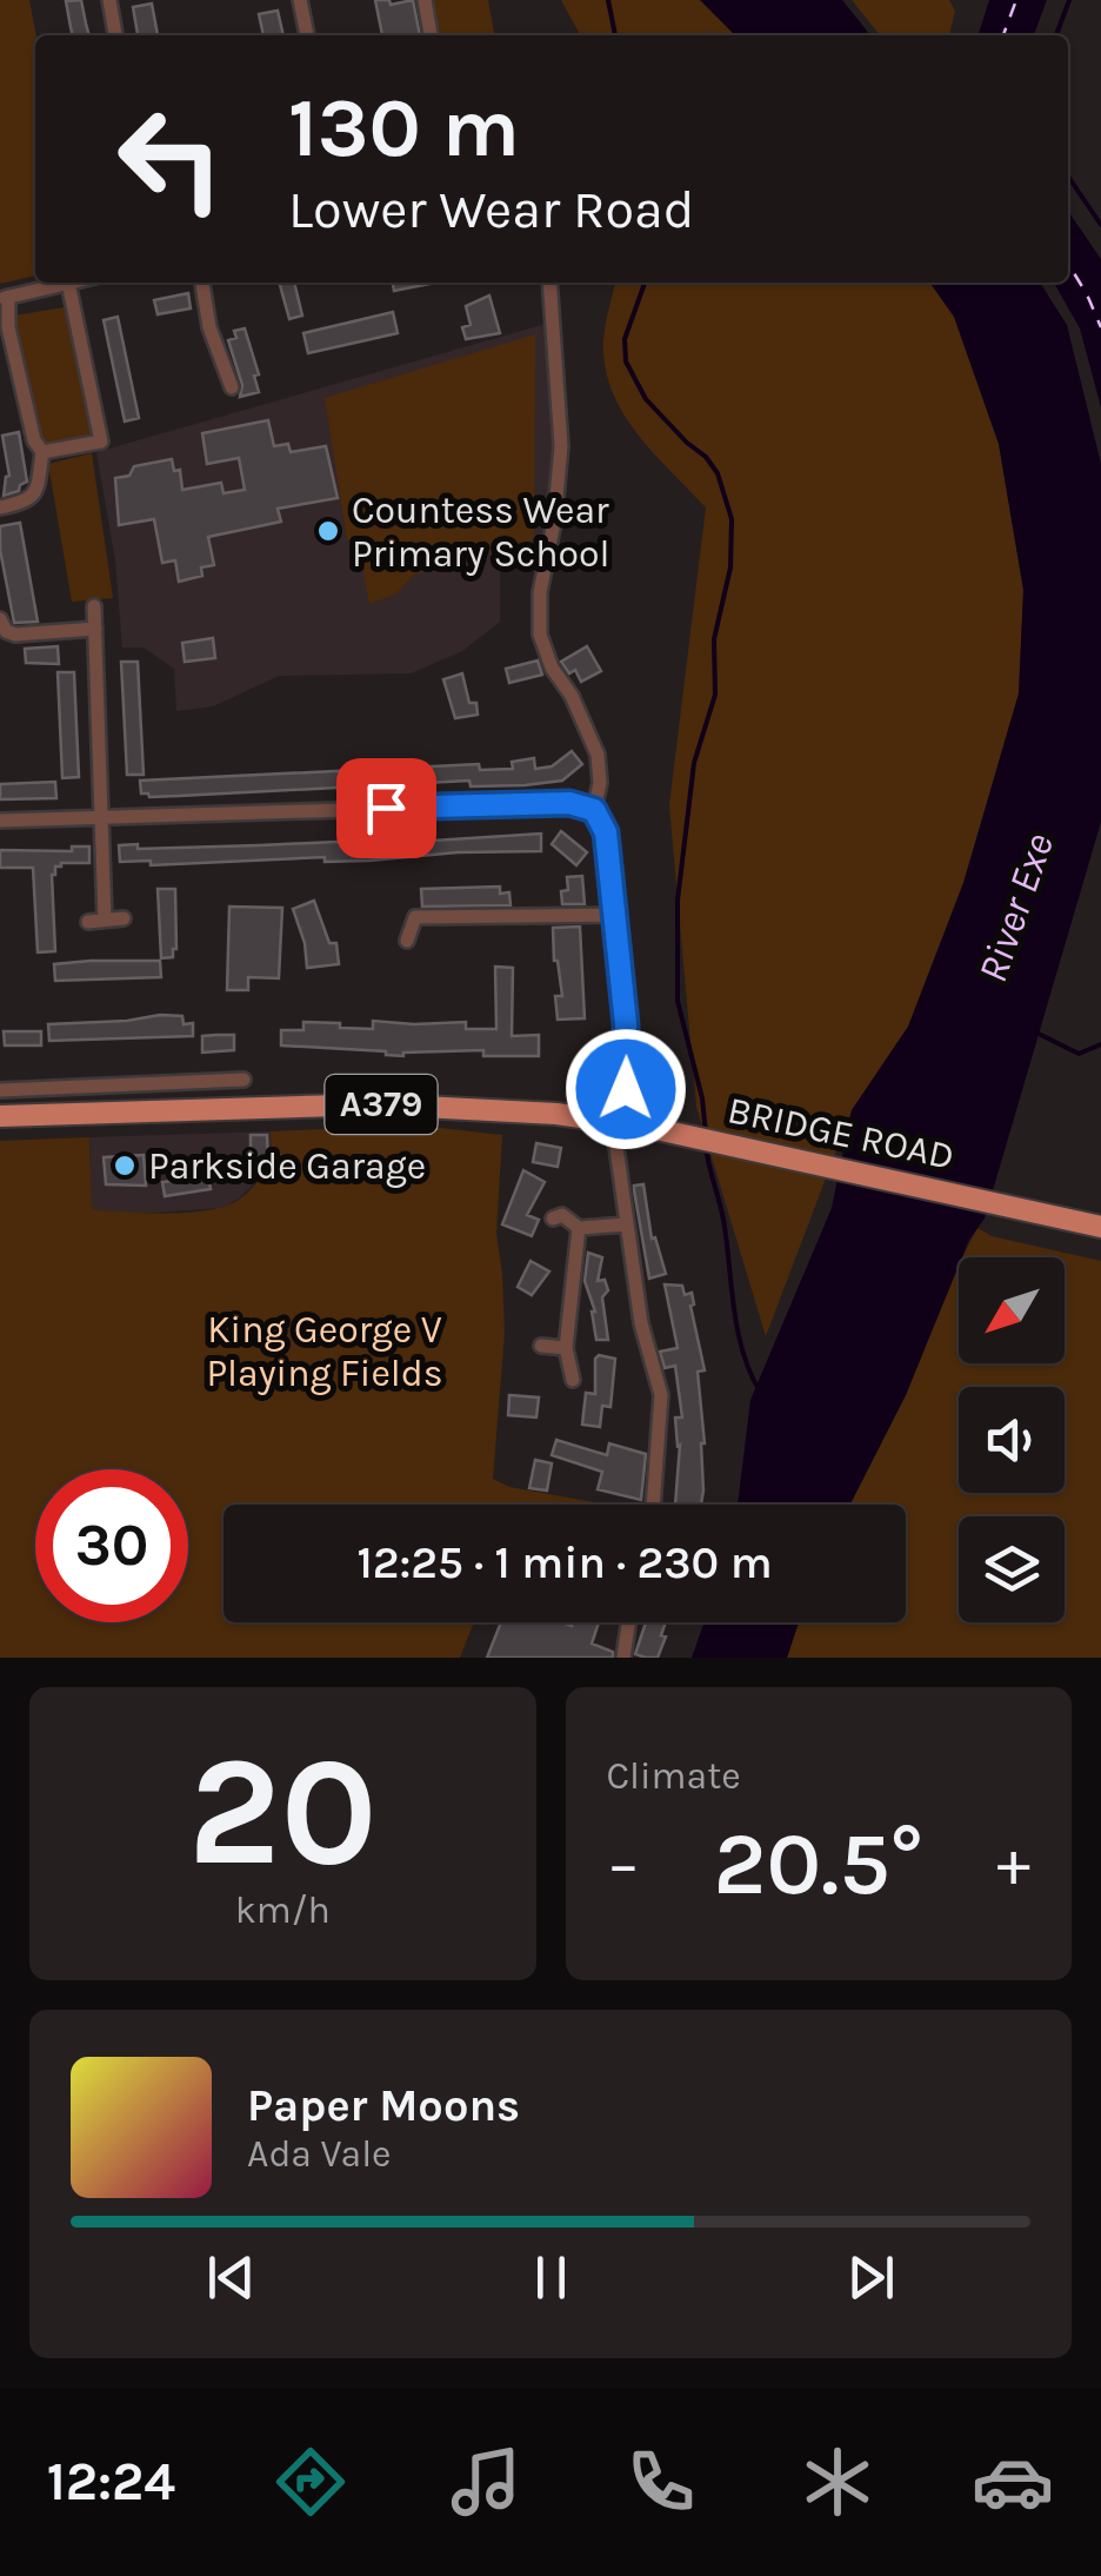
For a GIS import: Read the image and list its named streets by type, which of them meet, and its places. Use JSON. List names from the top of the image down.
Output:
{
  "streets": {
    "main road": ["A379", "BRIDGE ROAD"]
  },
  "water": ["River Exe"],
  "parks": ["King George V Playing Fields"],
  "places": ["Countess Wear Primary School", "Parkside Garage"],
  "north": "bottom left",
  "page": {
    "turn": ["130 m", "Lower Wear Road"],
    "limit": "30",
    "trip": "12:25 · 1 min · 230 m",
    "tile": [
      ["20", "km/h"],
      "Climate"
    ],
    "heat": ["−", "20.5°", "+"],
    "song": ["Paper Moons", "Ada Vale"],
    "tabs": "12:24"
  }
}
